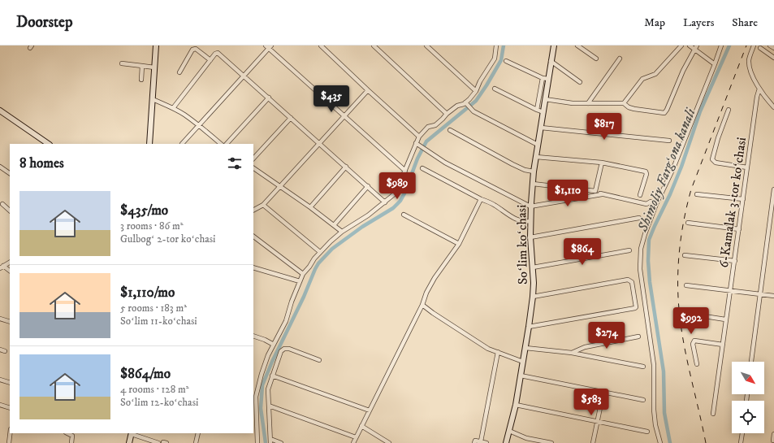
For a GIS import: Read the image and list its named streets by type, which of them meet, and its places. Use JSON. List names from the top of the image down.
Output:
{
  "streets": {
    "street": ["6-Kamalak 3-tor koʻchasi", "Soʻlim koʻchasi"]
  },
  "water": ["Shimoliy Fargʻona kanali"],
  "north": "bottom right",
  "page": {
    "header": "Doorstep",
    "nav": ["Map", "Layers", "Share"],
    "price": [
      "$435",
      "$817",
      "$989",
      "$1,110",
      "$864",
      "$992",
      "$274",
      "$583"
    ],
    "heading": "8 homes",
    "list": [
      {
        "name": "$435/mo",
        "note": "3 rooms · 86 m² · Gulbogʻ 2-tor koʻchasi"
      },
      {
        "name": "$1,110/mo",
        "note": "5 rooms · 183 m² · Soʻlim 11-koʻchasi"
      },
      {
        "name": "$864/mo",
        "note": "4 rooms · 128 m² · Soʻlim 12-koʻchasi"
      }
    ]
  }
}
